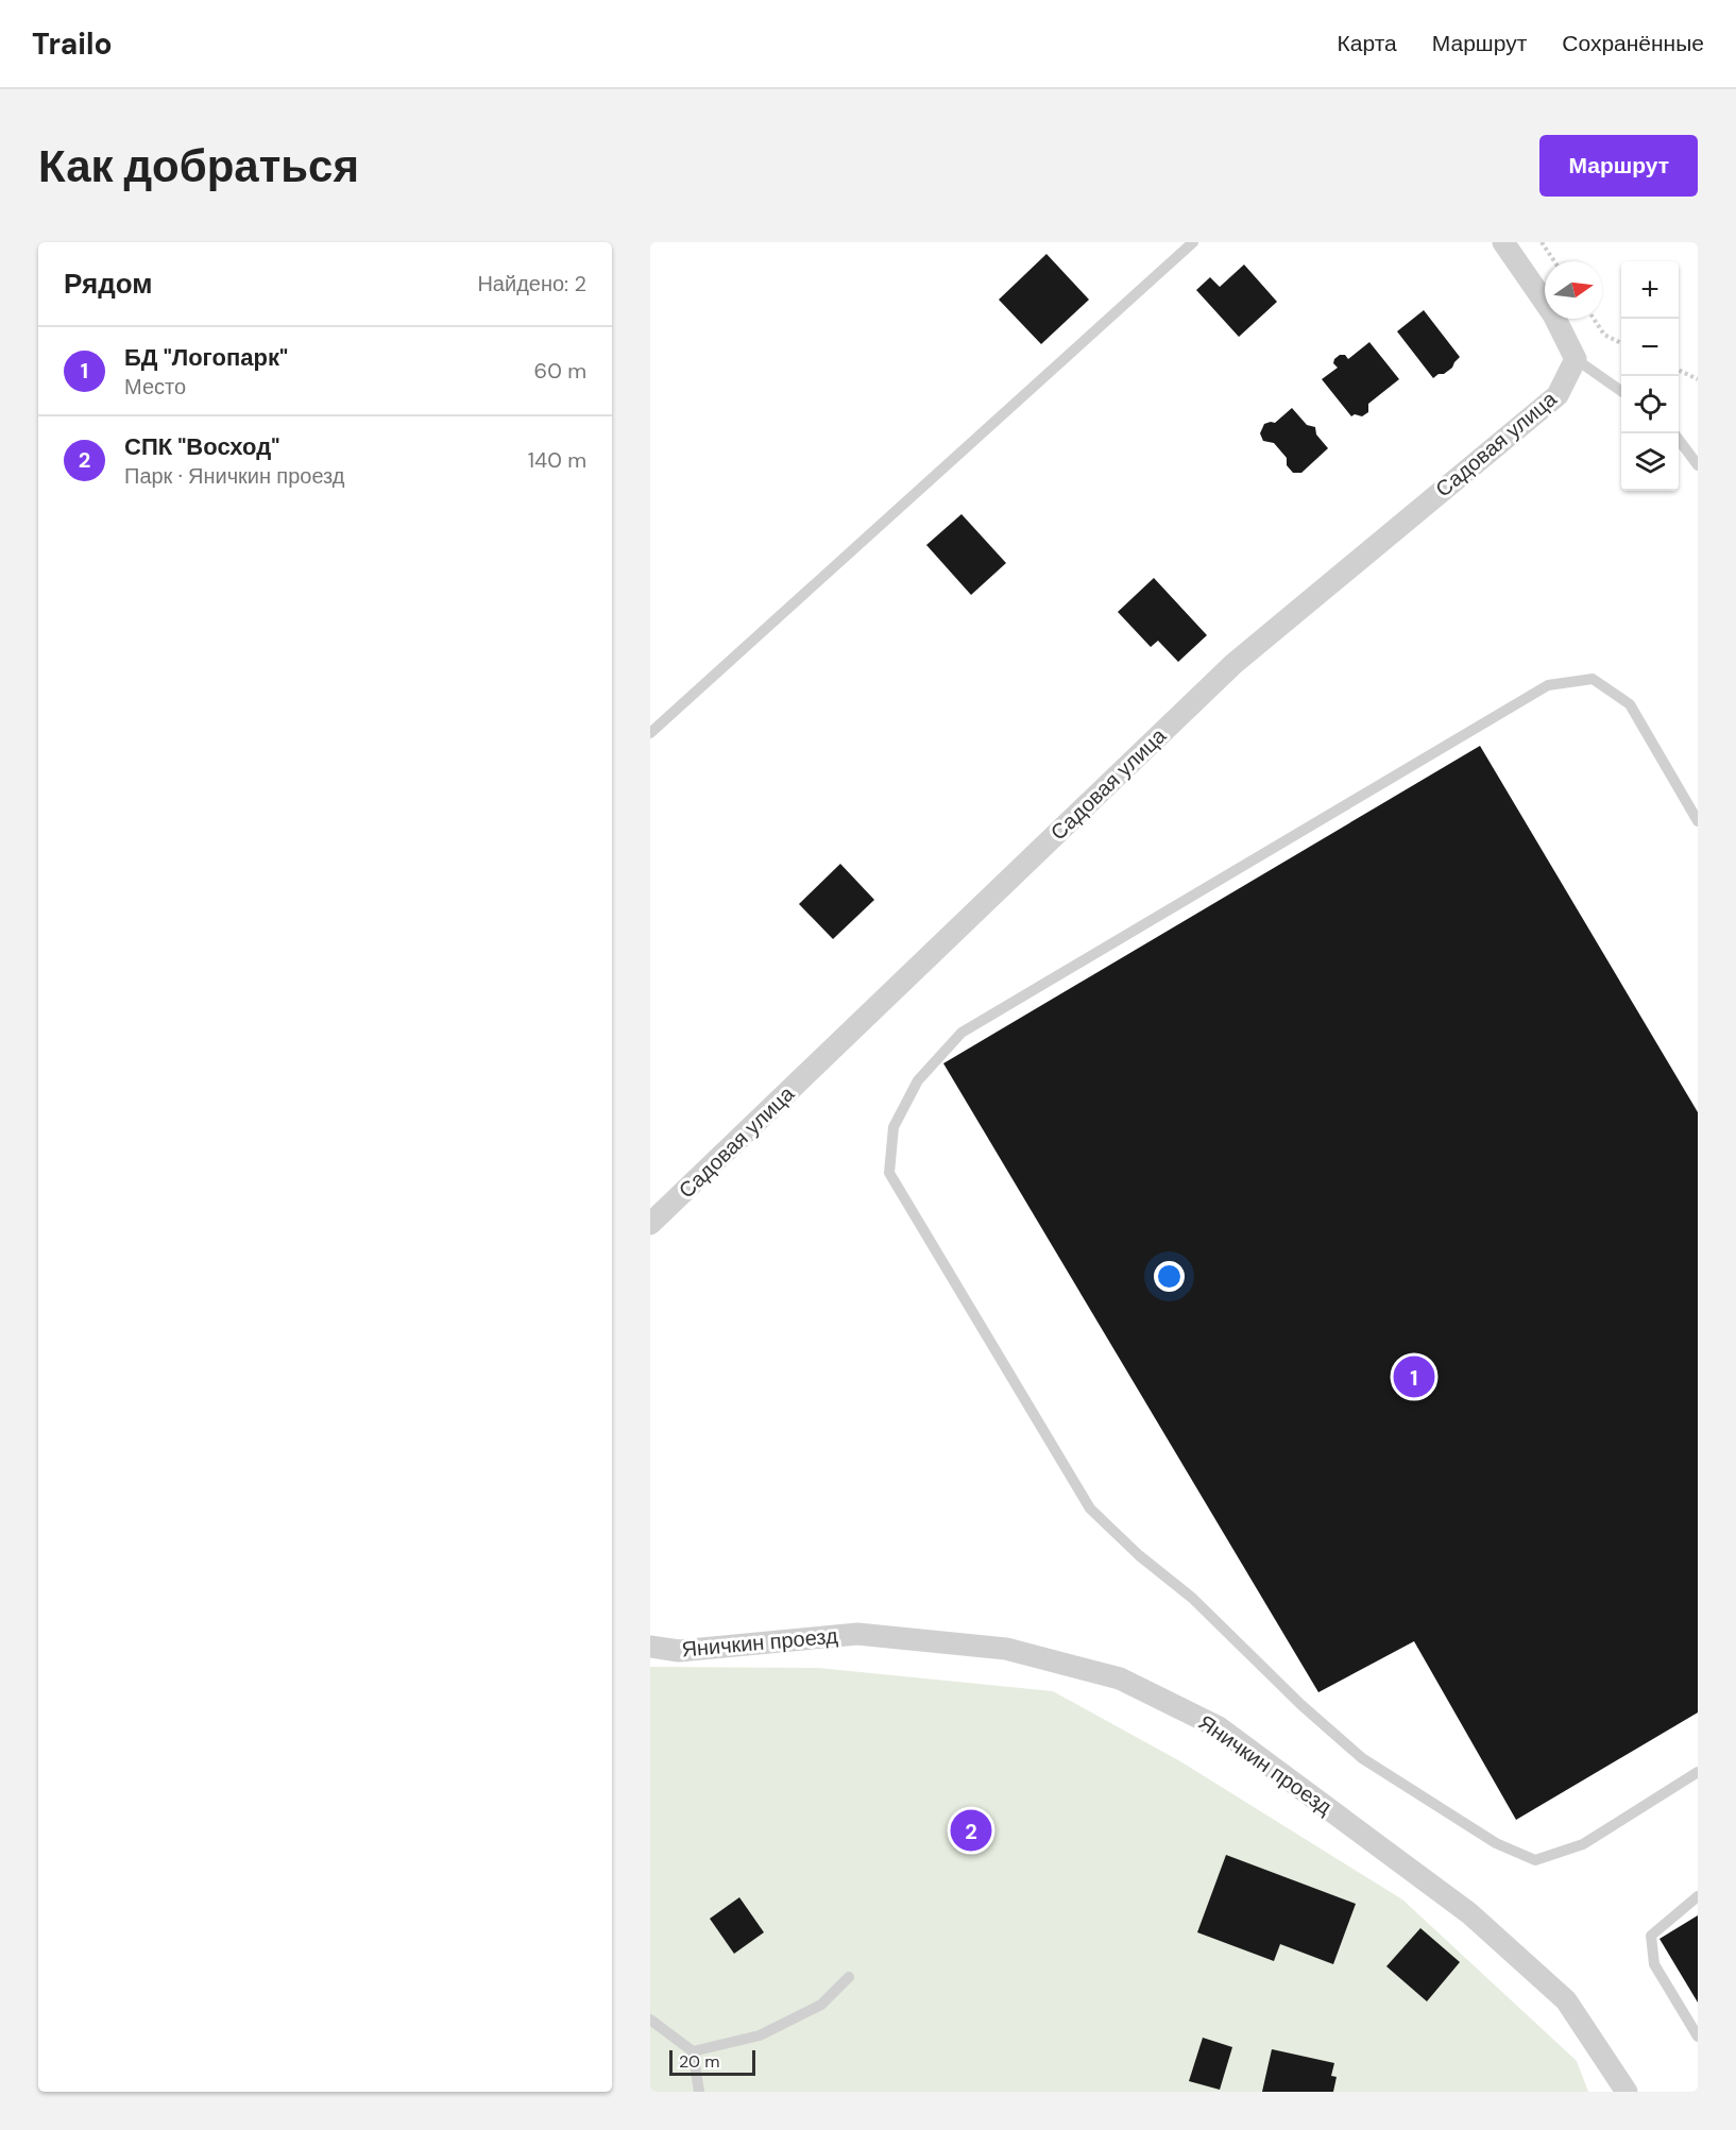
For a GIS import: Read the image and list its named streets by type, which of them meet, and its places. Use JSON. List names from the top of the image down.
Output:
{
  "streets": {
    "street": ["Садовая улица", "Яничкин проезд"]
  },
  "scale_bar": "20 m",
  "north": "right",
  "page": {
    "header": "Trailo",
    "nav": ["Карта", "Маршрут", "Сохранённые"],
    "buttons": "Маршрут",
    "title": "Как добраться",
    "heading": ["Рядом", "Найдено: 2"],
    "map_buttons": ["+", "−"],
    "list": [
      {
        "mark": "1",
        "name": "БД \"Логопарк\"",
        "note": "Место",
        "value": "60 m"
      },
      {
        "mark": "2",
        "name": "СПК \"Восход\"",
        "note": "Парк · Яничкин проезд",
        "value": "140 m"
      }
    ],
    "pins": ["1", "2"],
    "scale": "20 m"
  }
}
